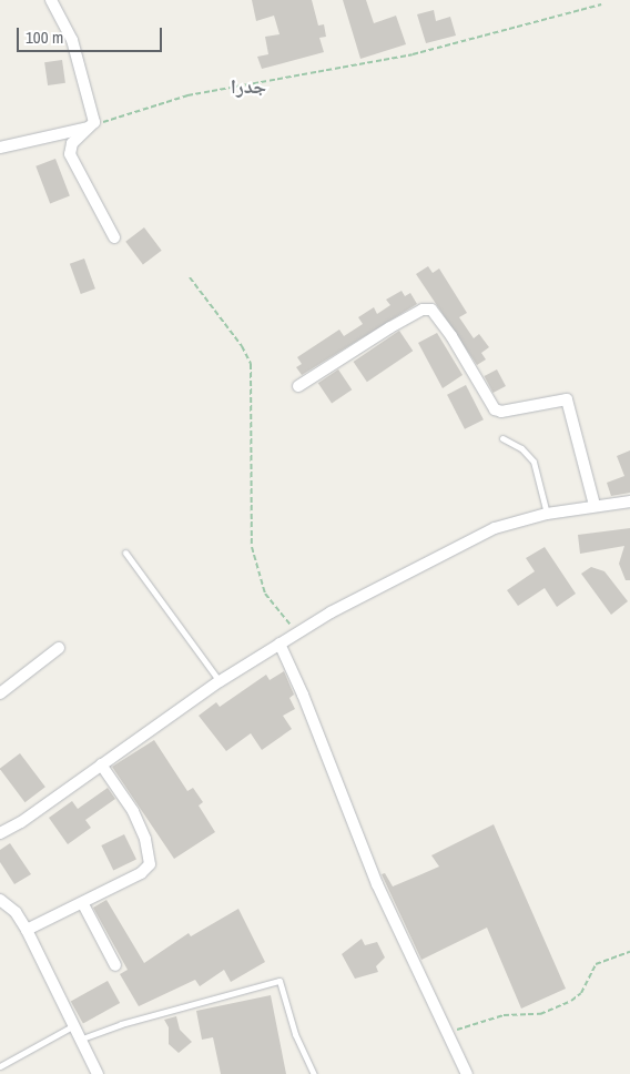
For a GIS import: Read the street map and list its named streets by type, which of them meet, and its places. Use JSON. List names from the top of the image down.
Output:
{
  "districts": ["جدرا"],
  "scale_bar": "100 m"
}
